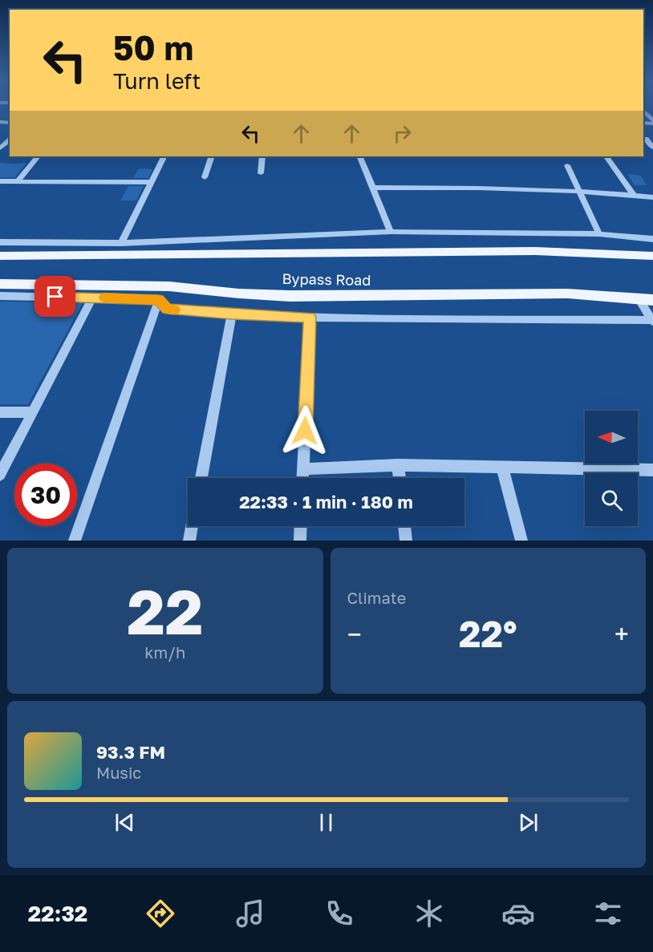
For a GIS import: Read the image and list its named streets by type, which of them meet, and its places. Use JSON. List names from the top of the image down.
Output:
{
  "streets": {
    "main road": ["Bypass Road"]
  },
  "north": "left",
  "page": {
    "turn": ["50 m", "Turn left"],
    "limit": "30",
    "trip": "22:33 · 1 min · 180 m",
    "tile": [
      ["22", "km/h"],
      "Climate"
    ],
    "heat": ["−", "22°", "+"],
    "song": ["93.3 FM", "Music"],
    "tabs": "22:32"
  }
}
